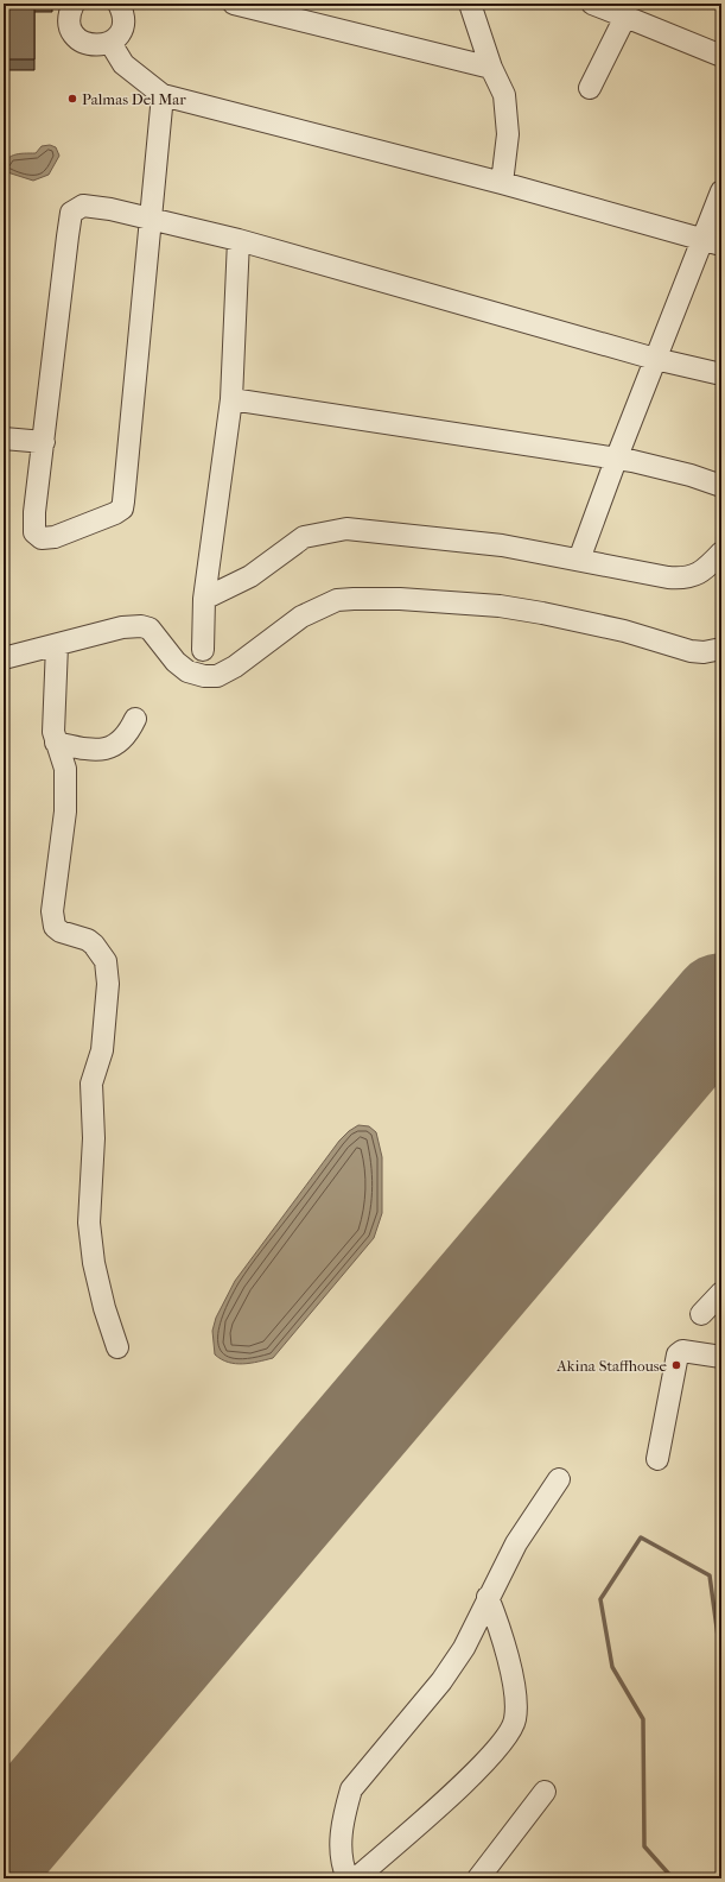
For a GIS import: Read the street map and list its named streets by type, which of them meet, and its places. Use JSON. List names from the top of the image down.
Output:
{
  "places": ["Palmas Del Mar", "Akina Staffhouse"]
}
